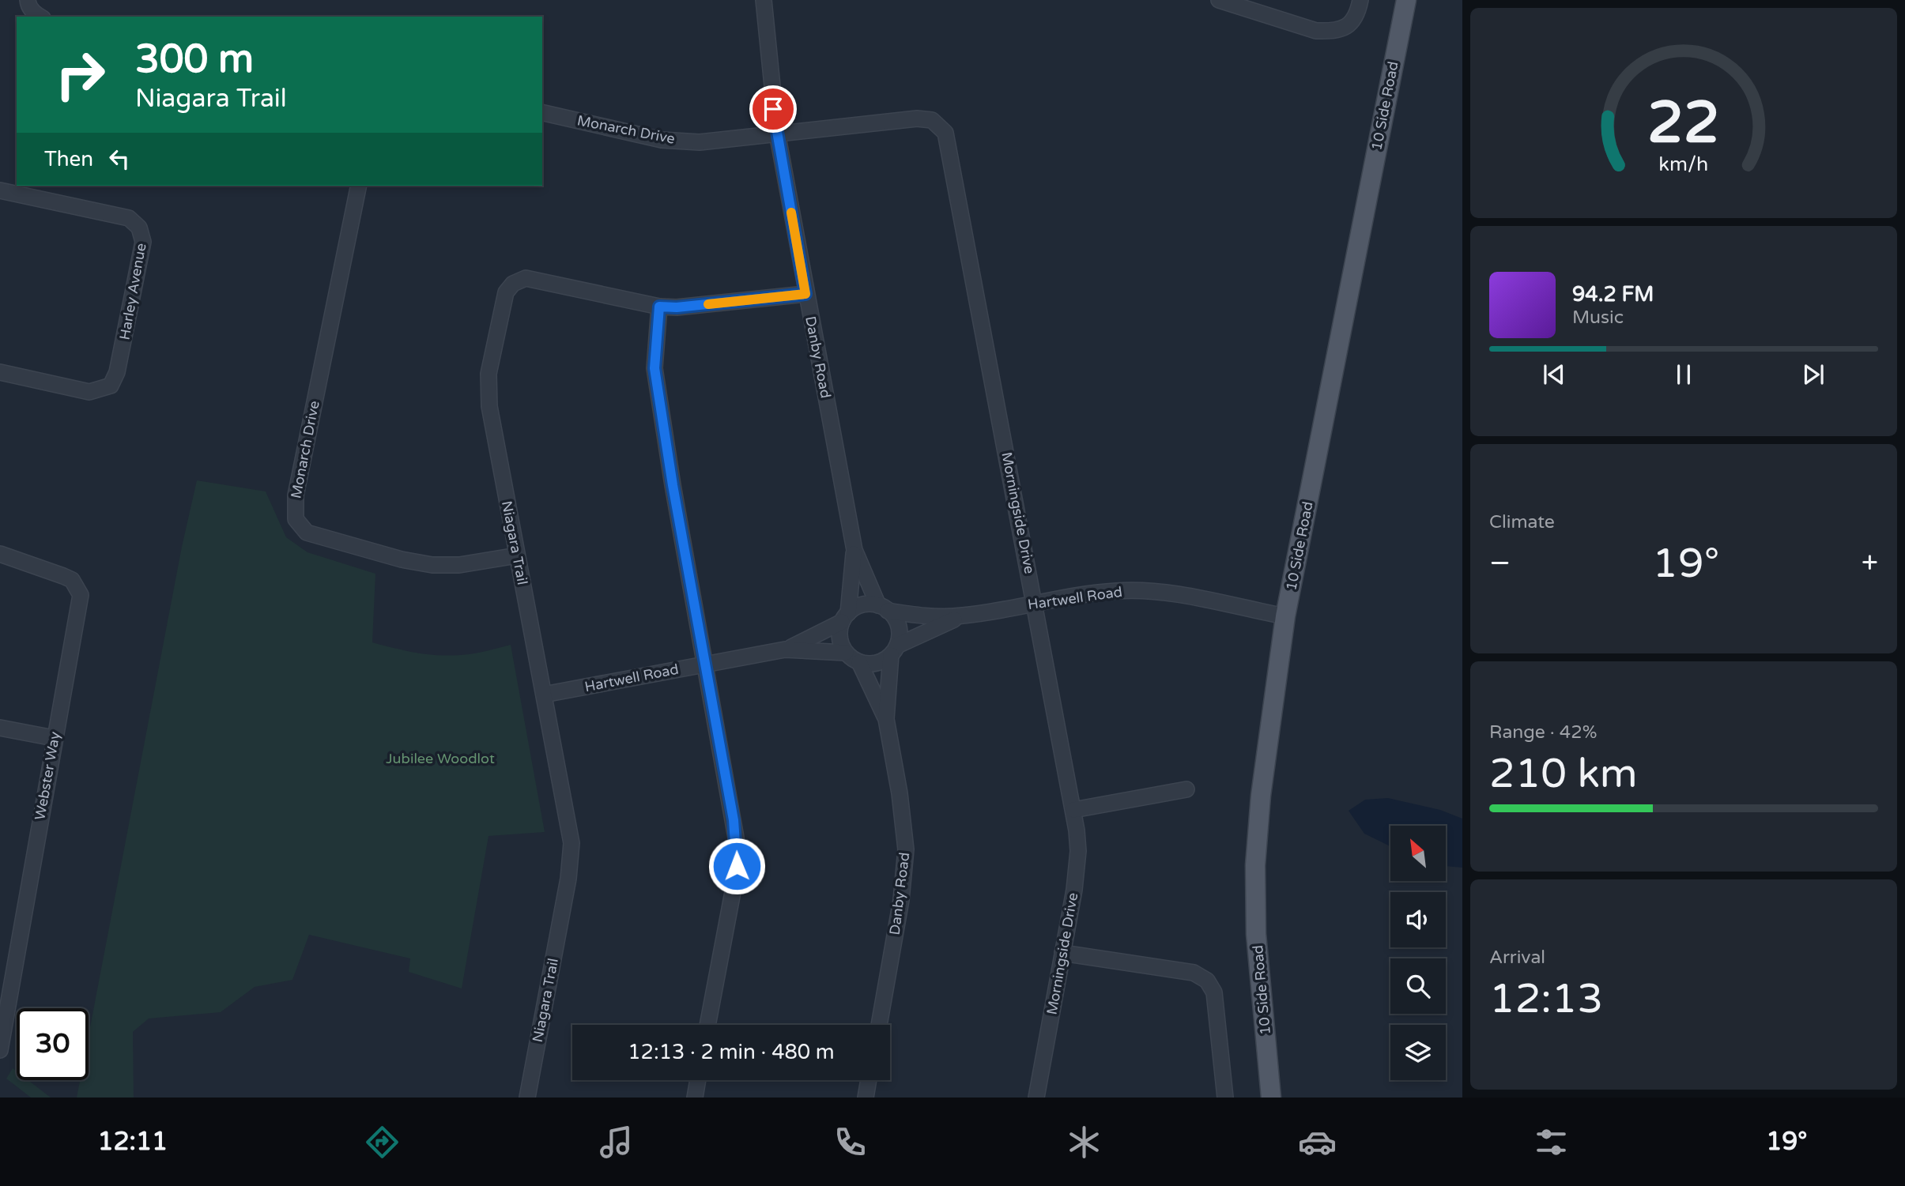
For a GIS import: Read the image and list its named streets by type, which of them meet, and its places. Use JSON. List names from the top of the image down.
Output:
{
  "streets": {
    "main road": ["10 Side Road"],
    "street": [
      "Monarch Drive",
      "Harley Avenue",
      "Danby Road",
      "Morningside Drive",
      "Niagara Trail",
      "Hartwell Road",
      "Webster Way"
    ]
  },
  "crossings": [
    ["10 Side Road", "Hartwell Road"],
    ["Monarch Drive", "Danby Road"],
    ["Monarch Drive", "Morningside Drive"],
    ["Monarch Drive", "Niagara Trail"],
    ["Danby Road", "Morningside Drive"],
    ["Danby Road", "Niagara Trail"],
    ["Danby Road", "Hartwell Road"],
    ["Morningside Drive", "Hartwell Road"],
    ["Niagara Trail", "Hartwell Road"]
  ],
  "parks": ["Jubilee Woodlot"],
  "north": "top left",
  "page": {
    "turn": ["300 m", "Niagara Trail"],
    "then": "Then",
    "song": ["94.2 FM", "Music"],
    "tile": [
      "Climate",
      ["Range · 42%", "210 km"],
      ["Arrival", "12:13"]
    ],
    "heat": ["−", "19°", "+"],
    "limit": "30",
    "trip": "12:13 · 2 min · 480 m",
    "tabs": ["12:11", "19°"],
    "gauge": ["22", "km/h"]
  }
}
